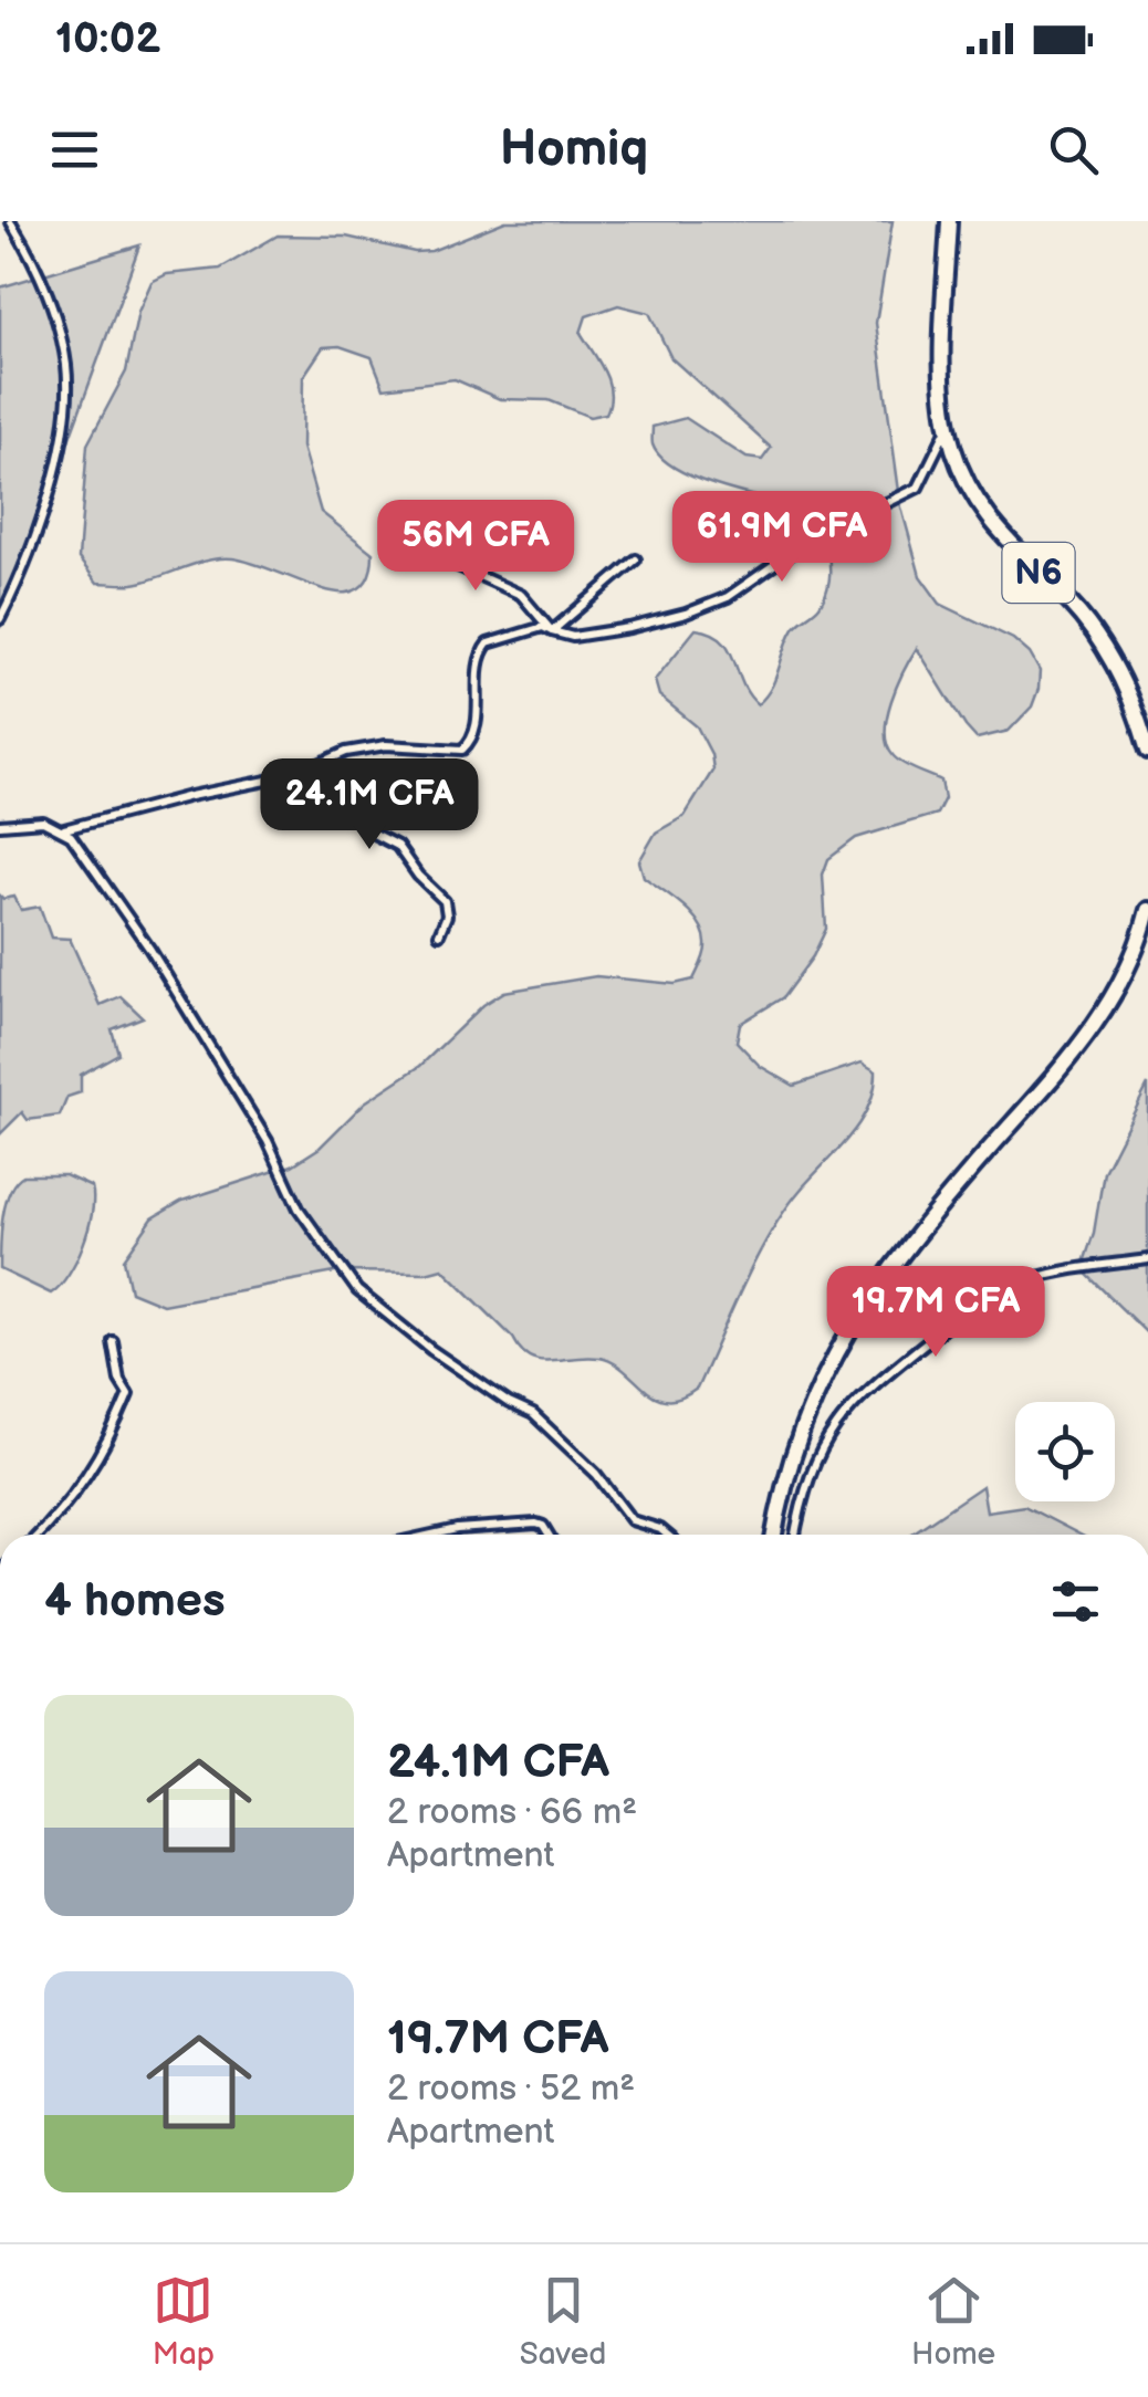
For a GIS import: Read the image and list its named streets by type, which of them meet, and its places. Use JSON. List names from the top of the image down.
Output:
{
  "streets": {
    "highway": ["N6"]
  },
  "page": {
    "status": "10:02",
    "header": "Homiq",
    "price": [
      "61.9M CFA",
      "56M CFA",
      "24.1M CFA",
      "19.7M CFA"
    ],
    "heading": "4 homes",
    "list": [
      {
        "name": "24.1M CFA",
        "note": "2 rooms · 66 m² · Apartment"
      },
      {
        "name": "19.7M CFA",
        "note": "2 rooms · 52 m² · Apartment"
      }
    ],
    "tabs": ["Map", "Saved", "Home"]
  }
}
